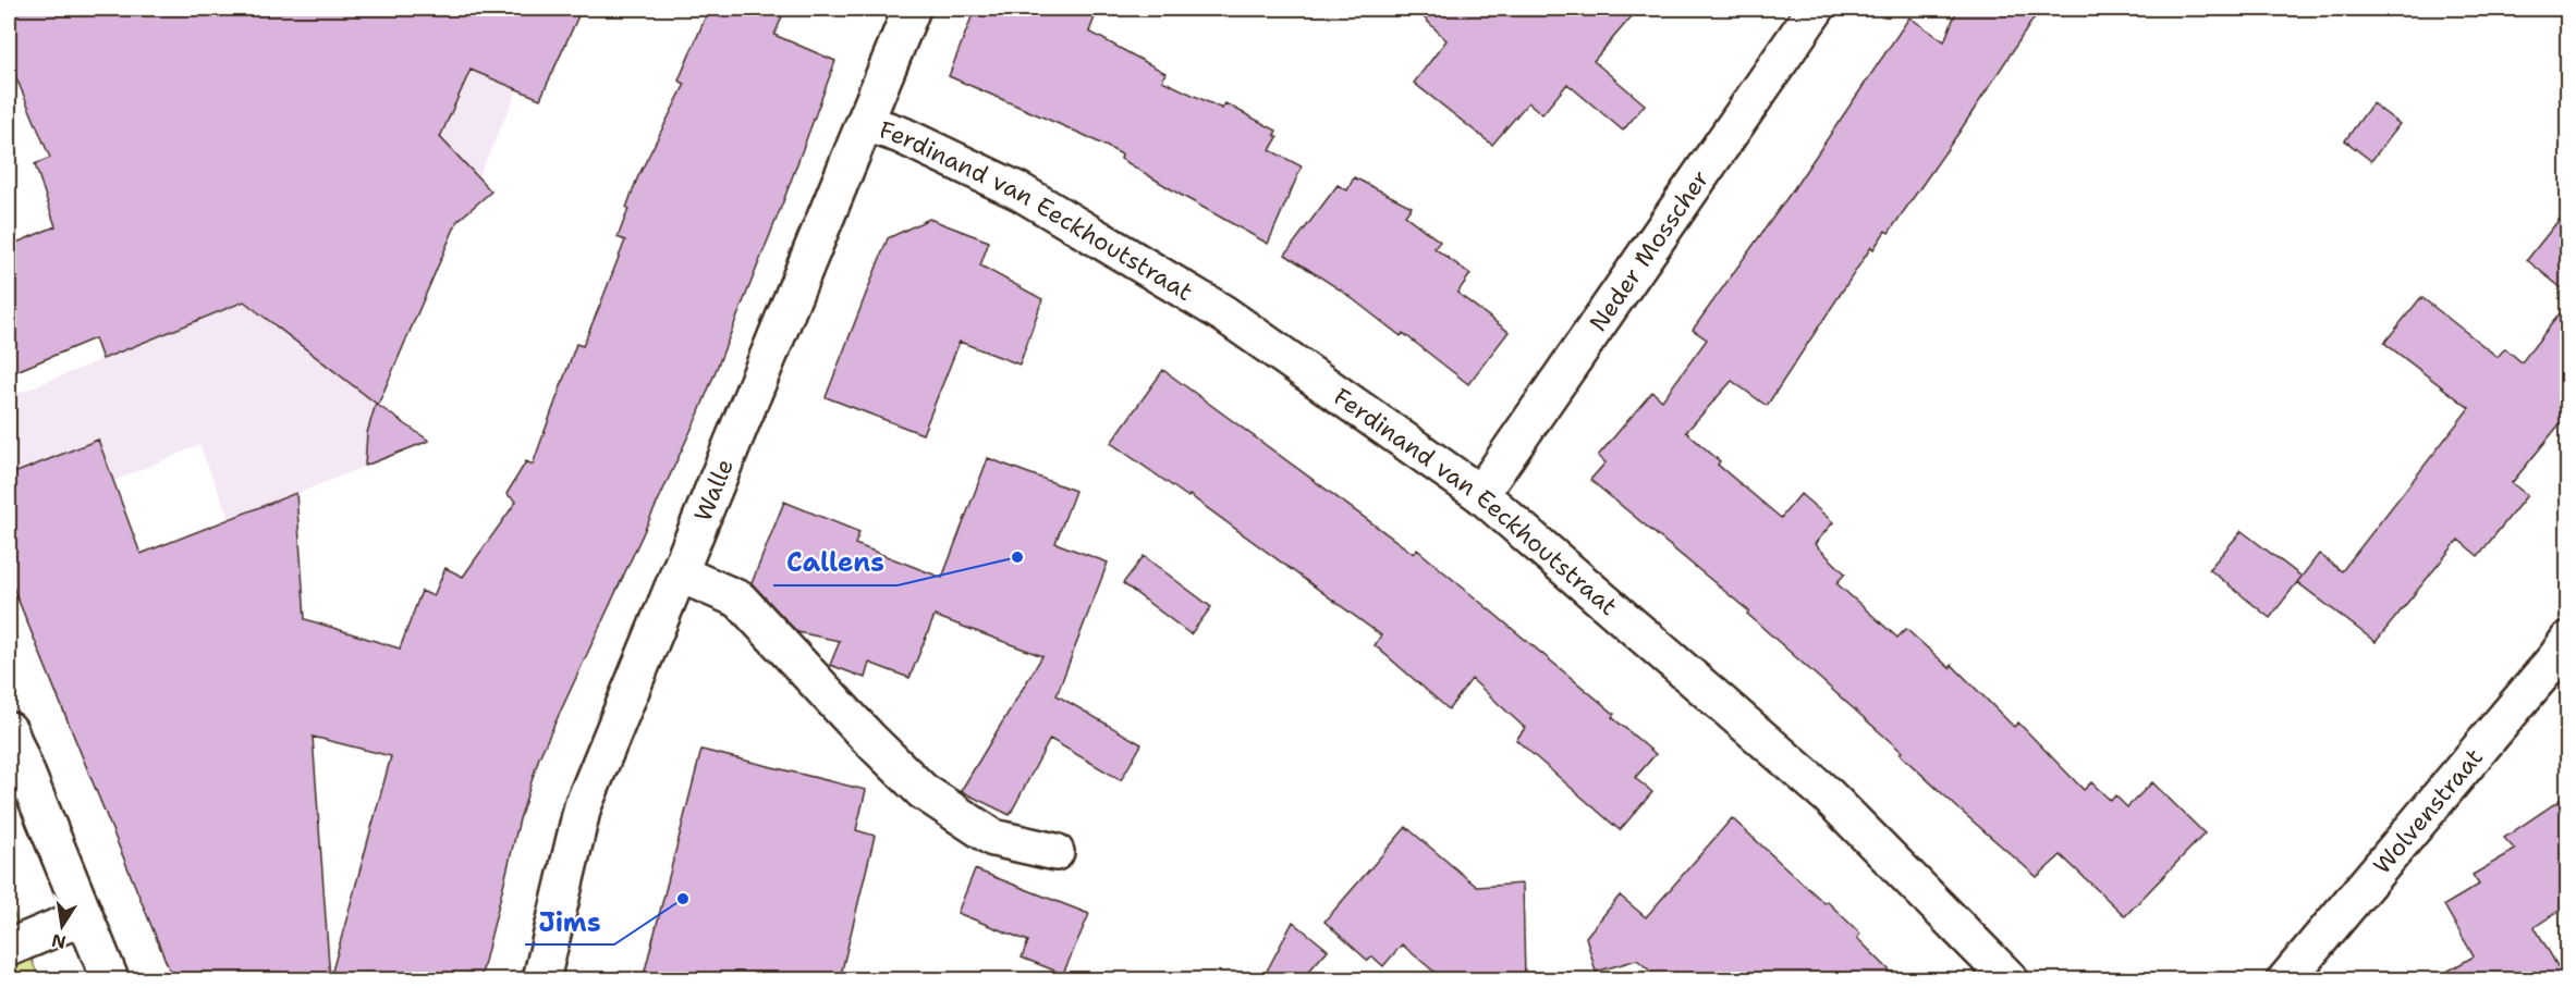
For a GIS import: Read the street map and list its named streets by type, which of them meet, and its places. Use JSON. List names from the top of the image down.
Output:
{
  "streets": {
    "street": [
      "Ferdinand van Eeckhoutstraat",
      "Neder Mosscher",
      "Walle",
      "Wolvenstraat"
    ]
  },
  "crossings": [
    ["Ferdinand van Eeckhoutstraat", "Neder Mosscher"],
    ["Ferdinand van Eeckhoutstraat", "Walle"]
  ],
  "places": ["Callens", "Jims"],
  "north": "bottom"
}
